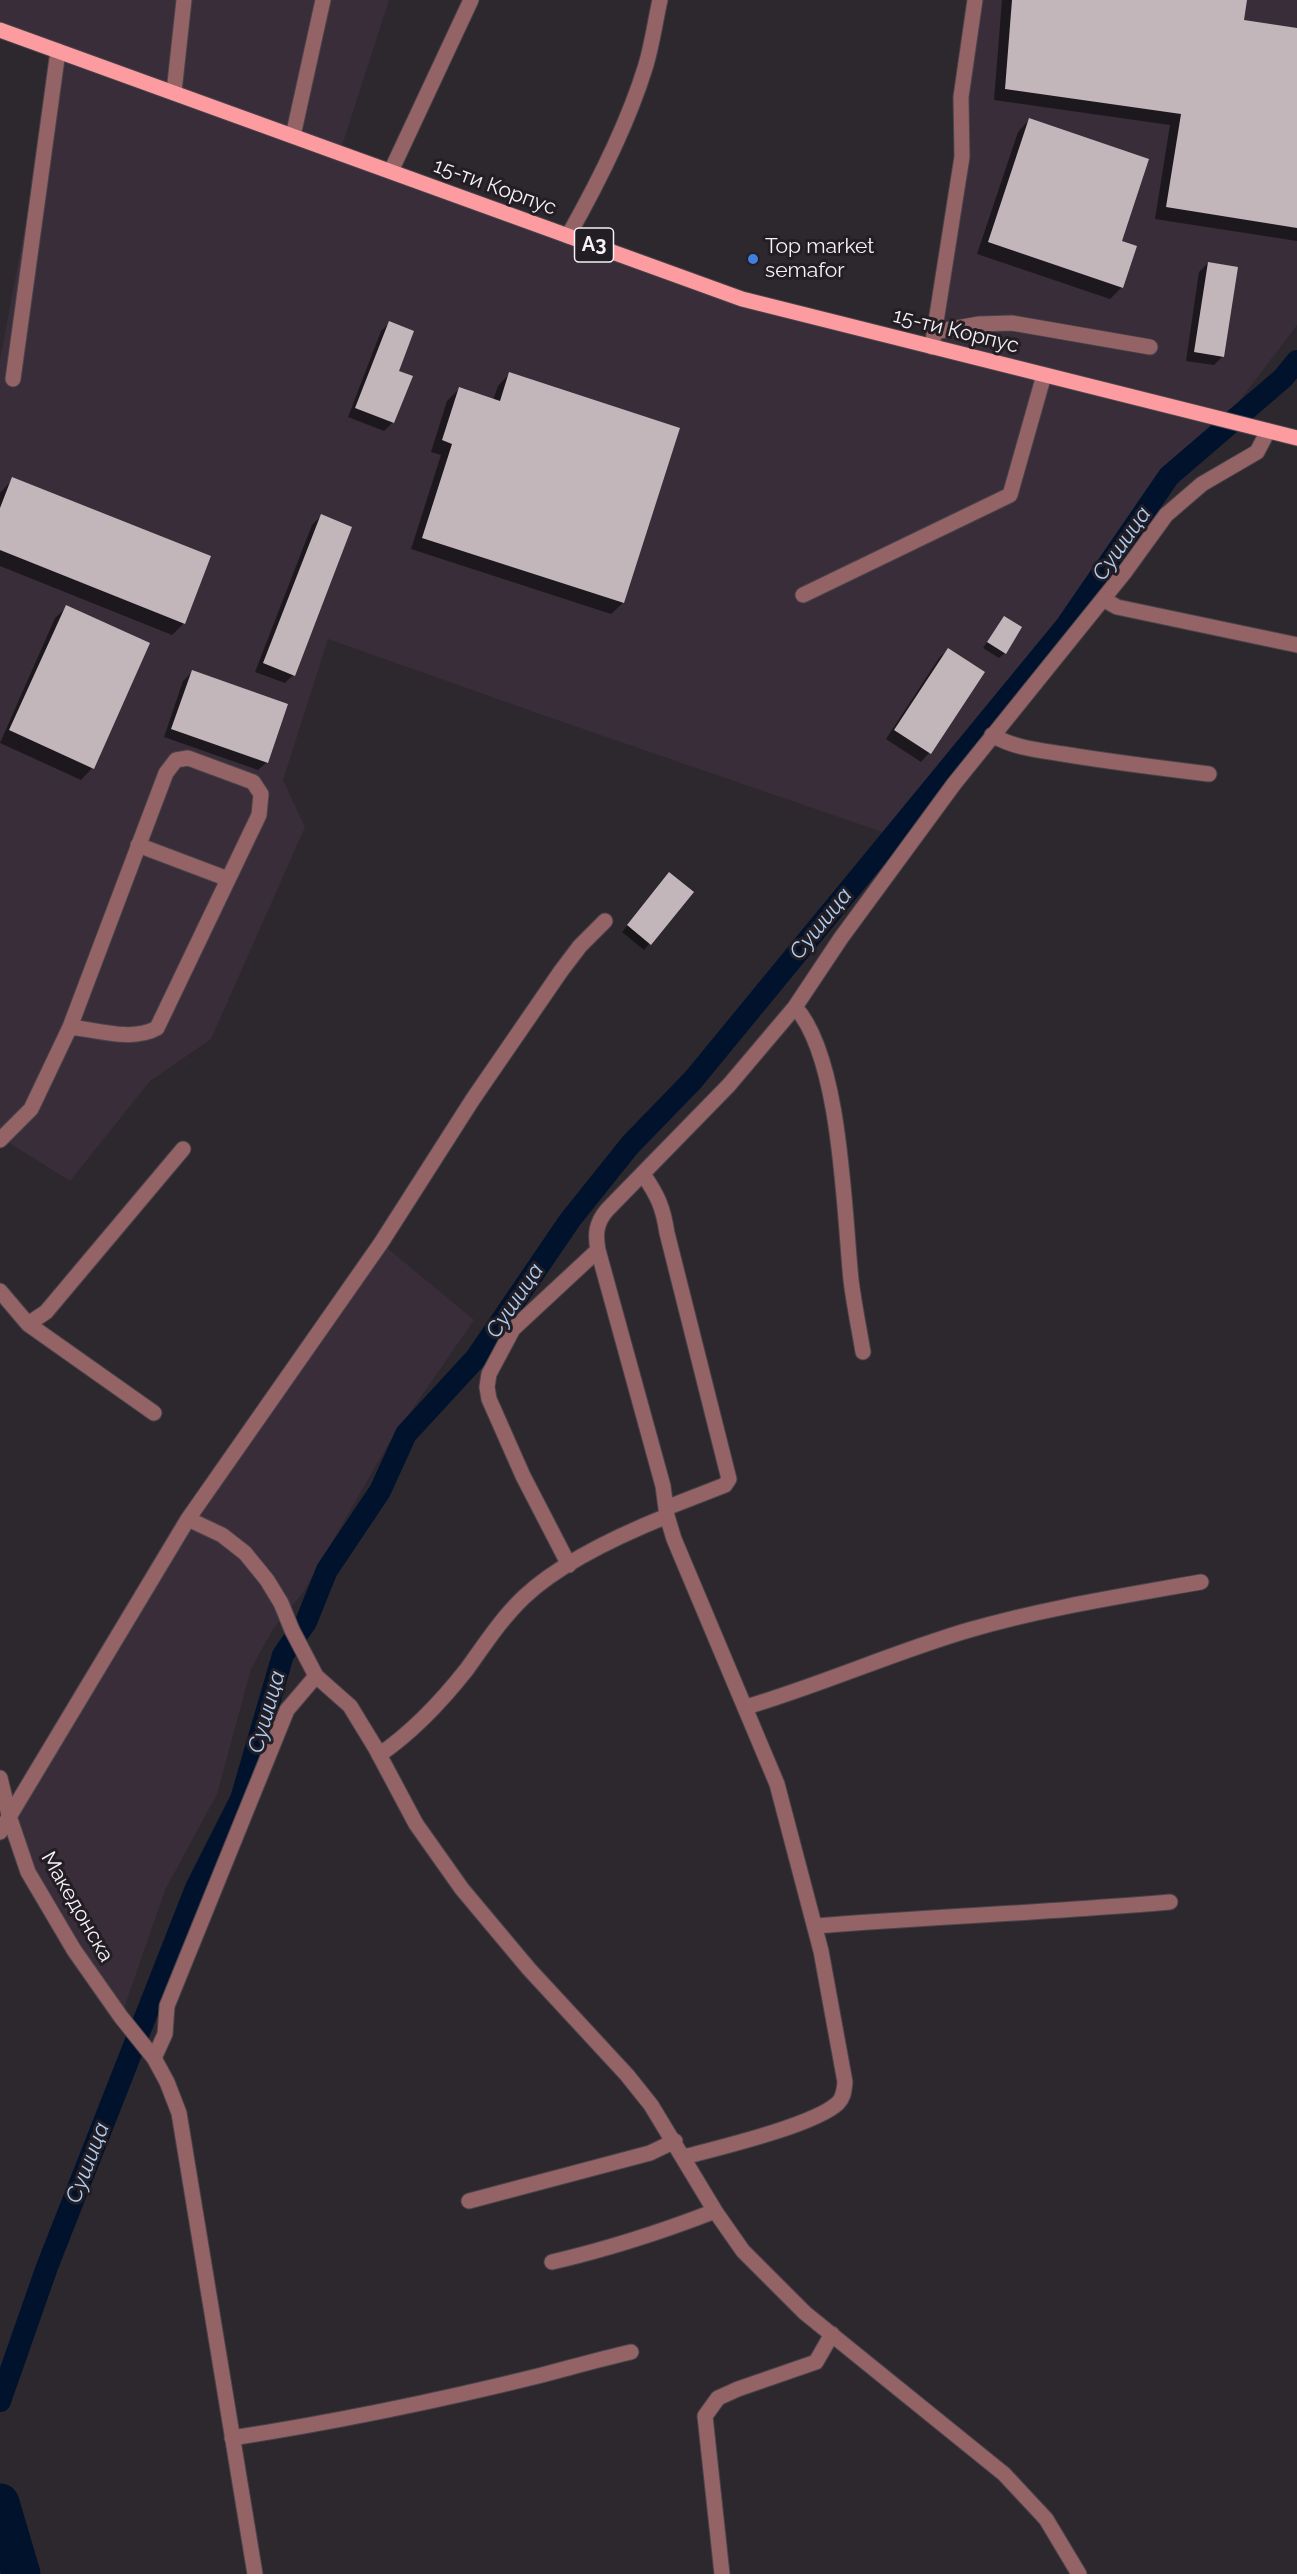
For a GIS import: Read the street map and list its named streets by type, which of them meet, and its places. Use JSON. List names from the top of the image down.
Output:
{
  "streets": {
    "main road": ["15-ти Корпус", "A3"],
    "street": ["Македонска"]
  },
  "water": ["Сушица"],
  "places": ["Top market semafor"]
}
